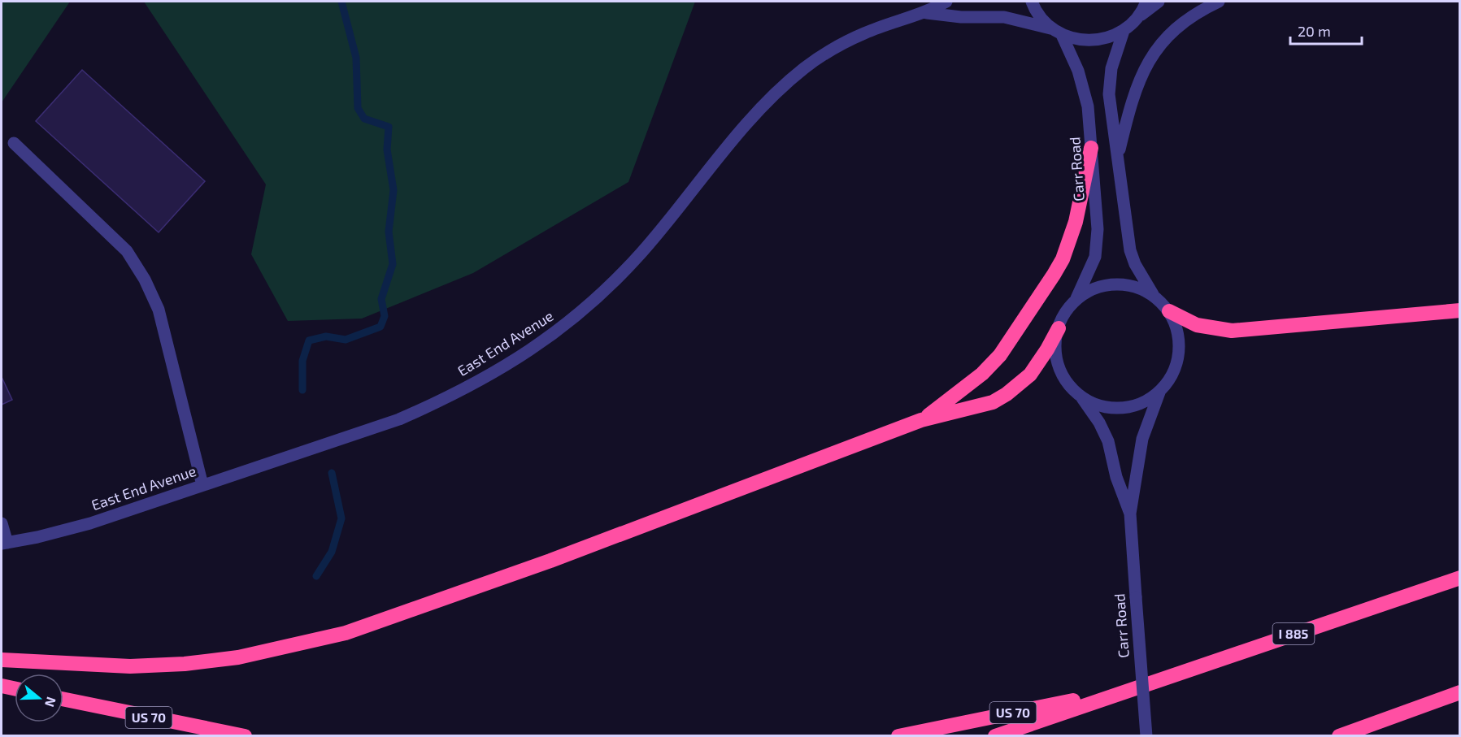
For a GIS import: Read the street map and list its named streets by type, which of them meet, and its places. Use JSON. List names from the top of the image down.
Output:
{
  "streets": {
    "highway": ["I 885", "US 70"],
    "street": ["Carr Road", "East End Avenue"]
  },
  "crossings": [
    ["Carr Road", "East End Avenue"],
    ["I 885", "US 70"]
  ],
  "scale_bar": "20 m",
  "north": "right"
}
